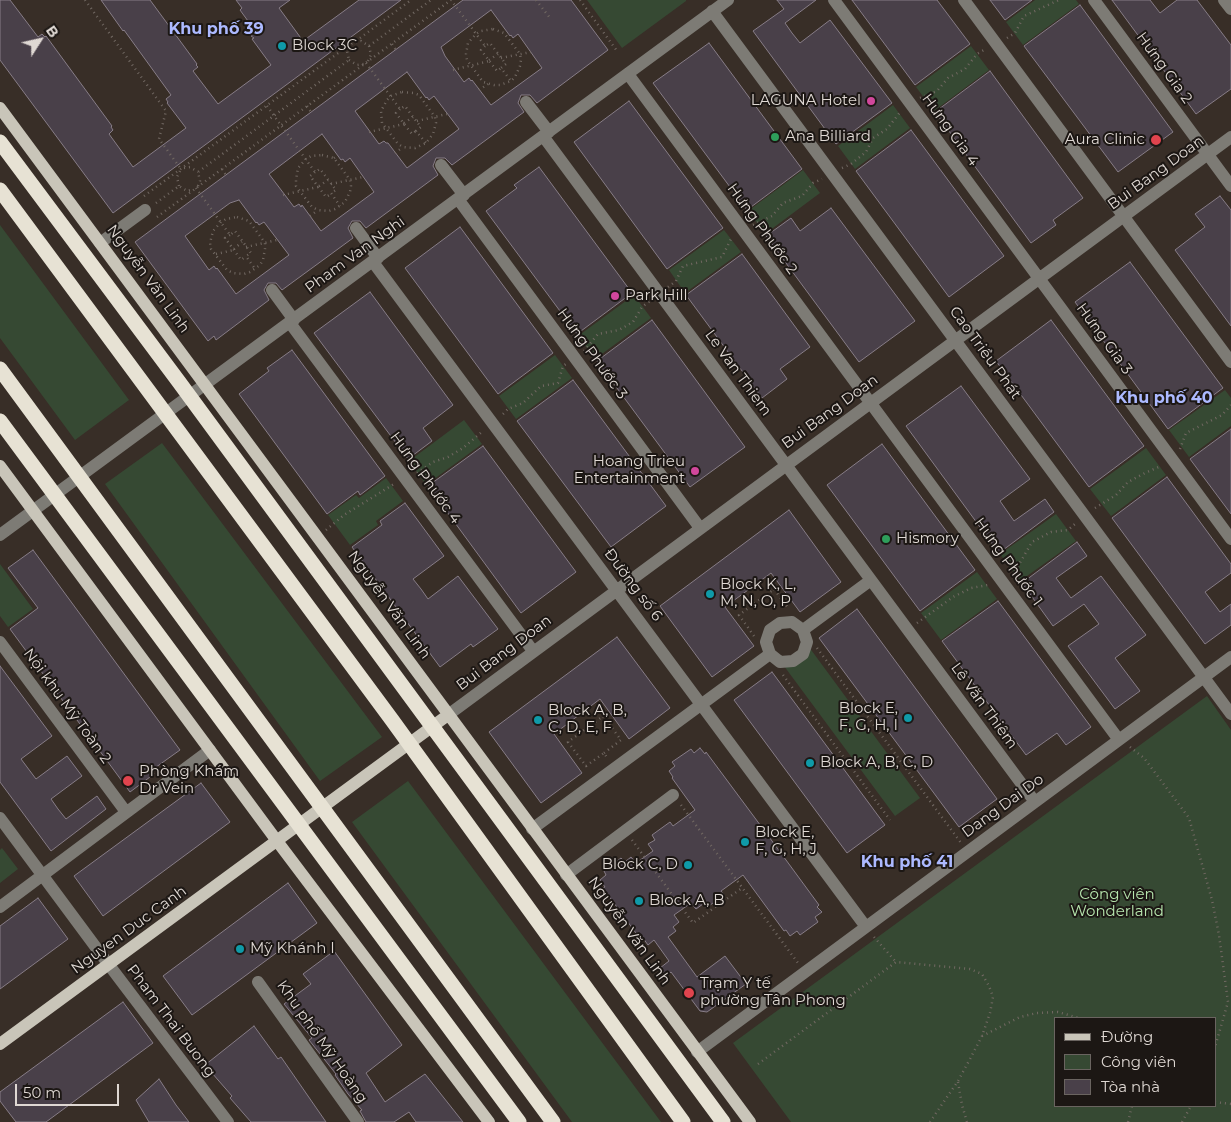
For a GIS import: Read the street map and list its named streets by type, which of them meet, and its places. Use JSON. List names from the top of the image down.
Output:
{
  "streets": {
    "main road": ["Nguyễn Văn Linh", "Nguyen Duc Canh"],
    "street": [
      "Hưng Gia 2",
      "Hưng Gia 4",
      "Bui Bang Doan",
      "Hưng Phước 2",
      "Pham Van Nghi",
      "Hưng Gia 3",
      "Cao Triều Phát",
      "Hưng Phước 3",
      "Le Van Thiem",
      "Hưng Phước 4",
      "Hưng Phước 1",
      "Đường số 6",
      "Nội khu Mỹ Toàn 2",
      "Lê Văn Thiêm",
      "Dang Dai Do",
      "Pham Thai Buong",
      "Khu phố Mỹ Hoàng"
    ]
  },
  "crossings": [
    ["Hưng Gia 2", "Bui Bang Doan"],
    ["Hưng Gia 4", "Bui Bang Doan"],
    ["Hưng Gia 4", "Hưng Gia 3"],
    ["Bui Bang Doan", "Hưng Phước 2"],
    ["Bui Bang Doan", "Nguyễn Văn Linh"],
    ["Bui Bang Doan", "Hưng Gia 3"],
    ["Bui Bang Doan", "Cao Triều Phát"],
    ["Bui Bang Doan", "Hưng Phước 3"],
    ["Bui Bang Doan", "Le Van Thiem"],
    ["Bui Bang Doan", "Hưng Phước 4"],
    ["Bui Bang Doan", "Hưng Phước 1"],
    ["Bui Bang Doan", "Đường số 6"],
    ["Bui Bang Doan", "Nguyen Duc Canh"],
    ["Hưng Phước 2", "Pham Van Nghi"],
    ["Hưng Phước 2", "Hưng Phước 1"],
    ["Pham Van Nghi", "Nguyễn Văn Linh"],
    ["Pham Van Nghi", "Cao Triều Phát"],
    ["Pham Van Nghi", "Hưng Phước 3"],
    ["Pham Van Nghi", "Le Van Thiem"],
    ["Pham Van Nghi", "Hưng Phước 4"],
    ["Pham Van Nghi", "Đường số 6"],
    ["Nguyễn Văn Linh", "Dang Dai Do"],
    ["Nguyễn Văn Linh", "Nguyen Duc Canh"],
    ["Cao Triều Phát", "Dang Dai Do"],
    ["Le Van Thiem", "Lê Văn Thiêm"],
    ["Hưng Phước 1", "Dang Dai Do"],
    ["Đường số 6", "Dang Dai Do"],
    ["Lê Văn Thiêm", "Dang Dai Do"],
    ["Nguyen Duc Canh", "Pham Thai Buong"]
  ],
  "districts": ["Khu phố 39", "Khu phố 40", "Khu phố 41"],
  "parks": ["Công viên Wonderland"],
  "places": [
    "Block 3C",
    "LAGUNA Hotel",
    "Ana Billiard",
    "Aura Clinic",
    "Park Hill",
    "Hoang Trieu Entertainment",
    "Hismory",
    "Block K, L, M, N, O, P",
    "Block E, F, G, H, I",
    "Block A, B, C, D, E, F",
    "Block A, B, C, D",
    "Phòng Khám Dr Vein",
    "Block E, F, G, H, J",
    "Block C, D",
    "Block A, B",
    "Mỹ Khánh I",
    "Trạm Y tế phường Tân Phong"
  ],
  "legend": ["Đường", "Công viên", "Tòa nhà"],
  "scale_bar": "50 m",
  "north": "top right"
}
